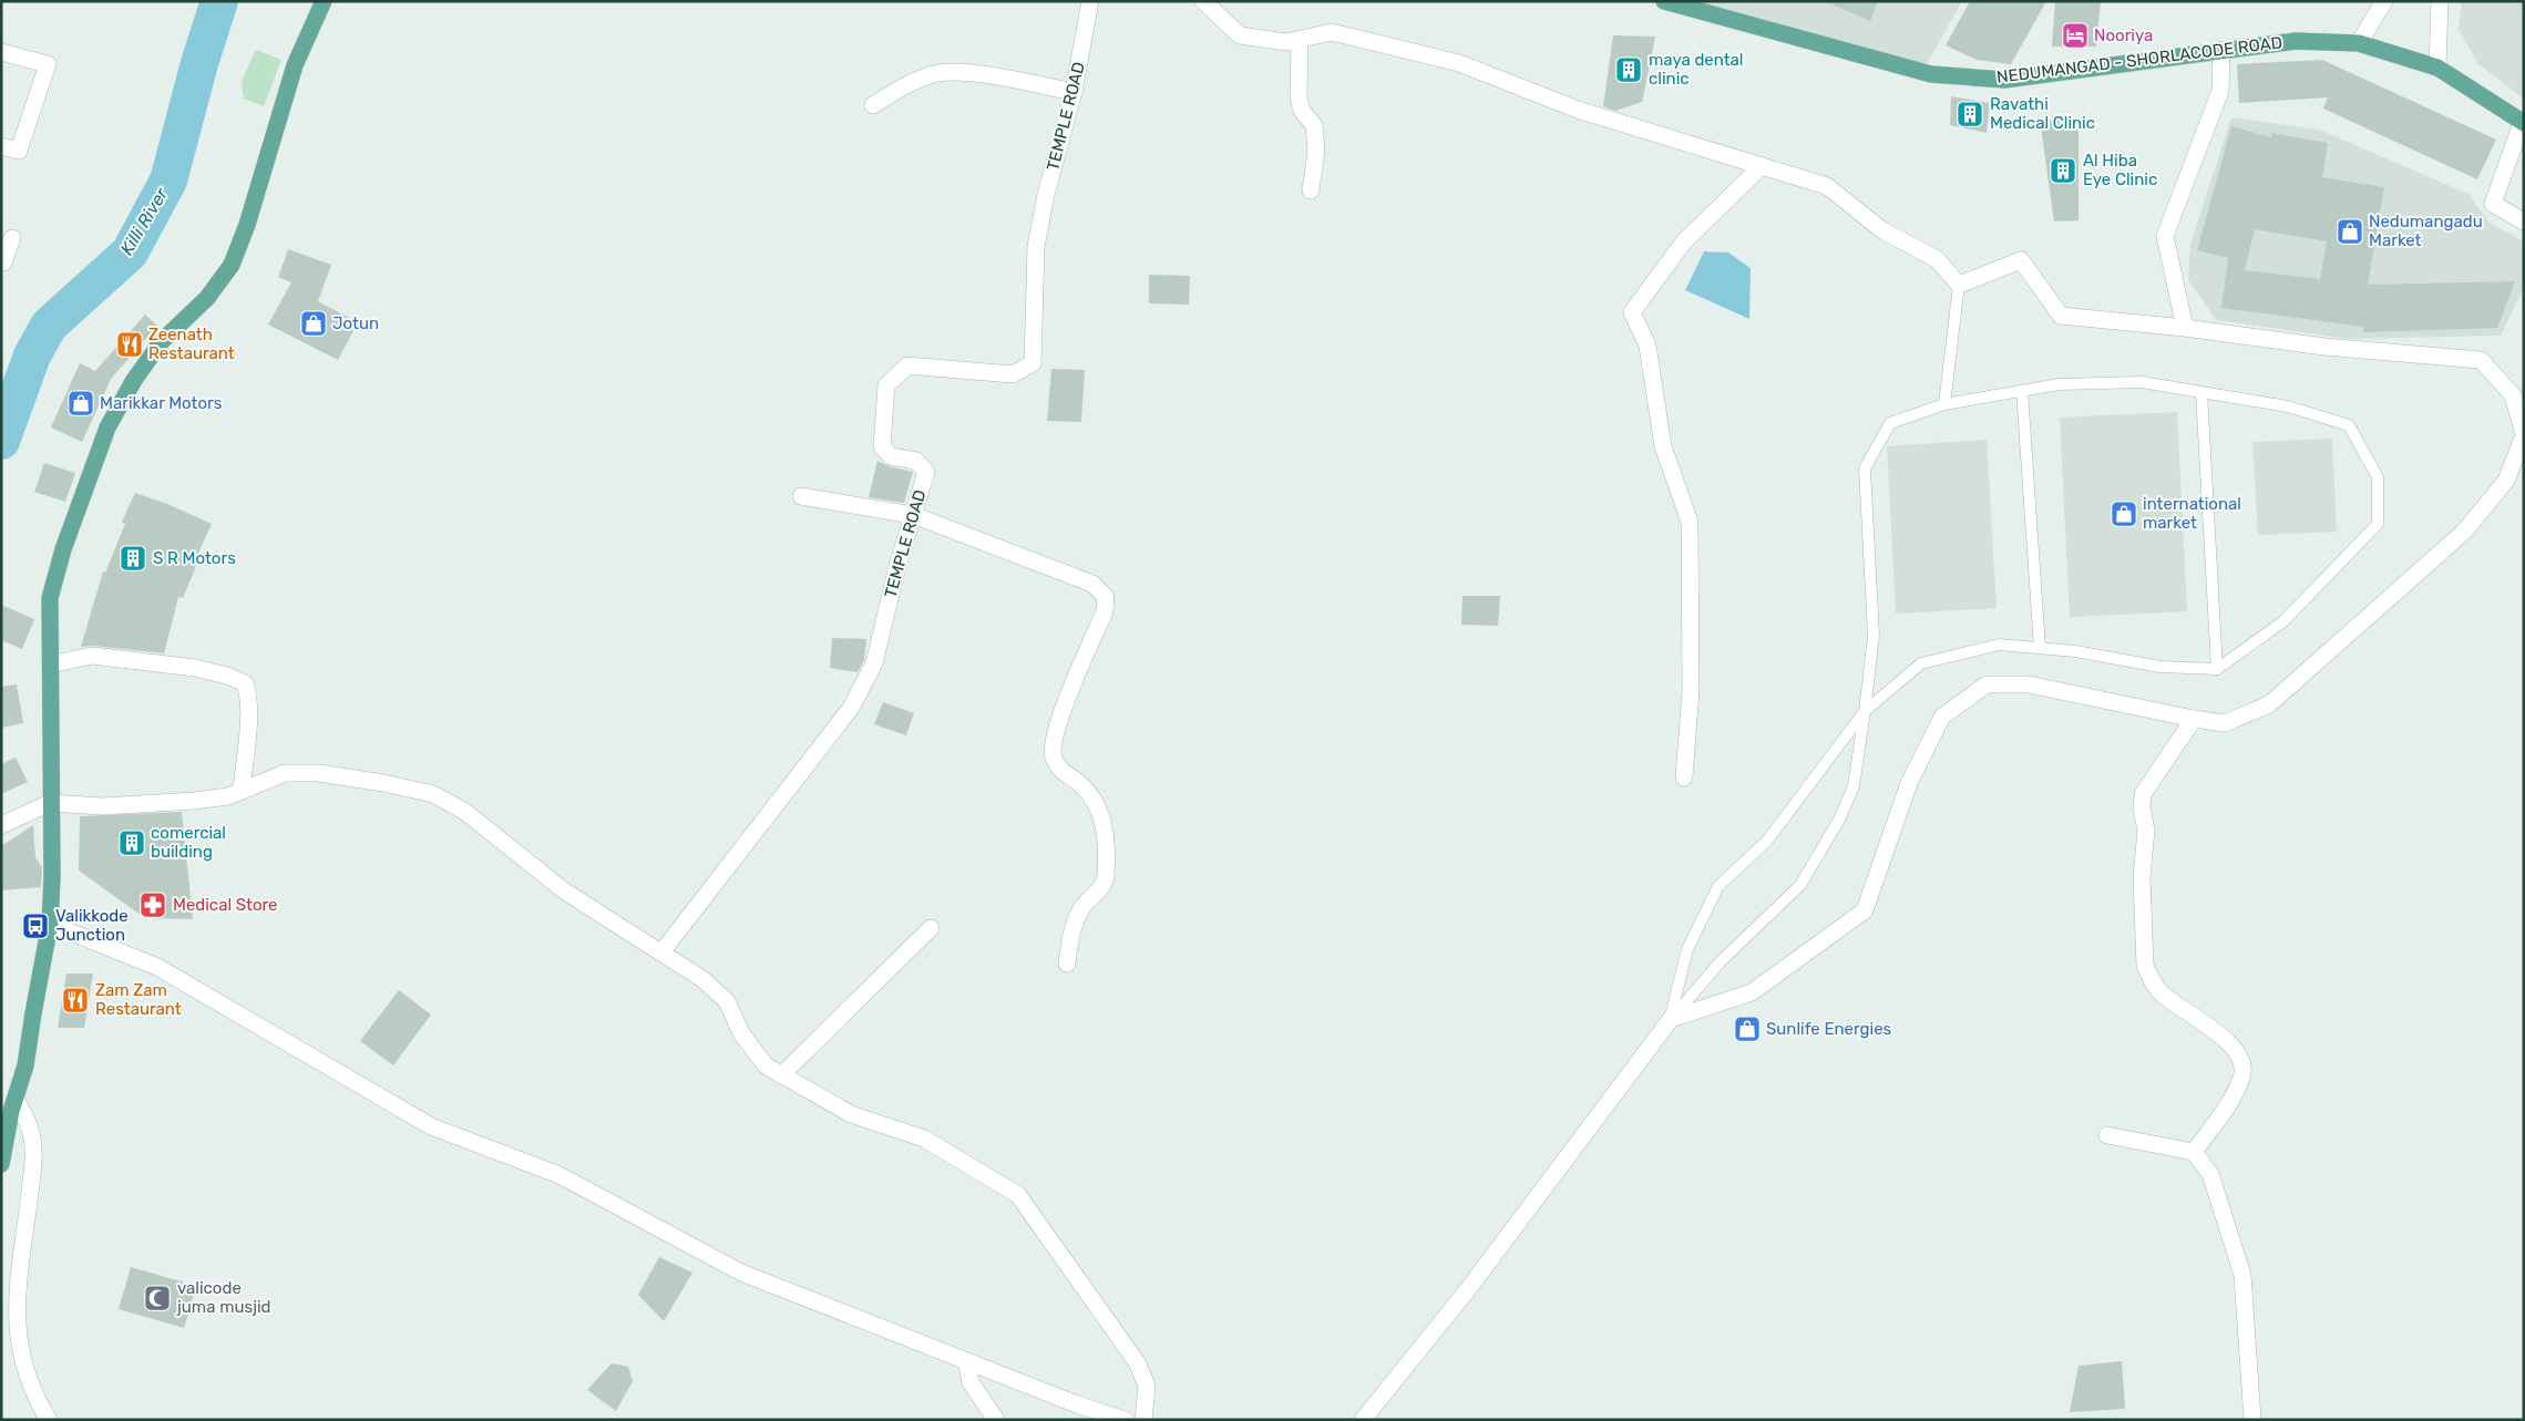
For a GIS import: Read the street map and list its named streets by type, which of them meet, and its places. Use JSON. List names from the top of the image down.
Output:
{
  "streets": {
    "main road": ["NEDUMANGAD - SHORLACODE ROAD"],
    "street": ["TEMPLE ROAD"]
  },
  "water": ["Killi River"],
  "places": {
    "hotel": ["Nooriya"],
    "building": [
      "maya dental clinic",
      "Ravathi Medical Clinic",
      "Al Hiba Eye Clinic",
      "S R Motors",
      "comercial building"
    ],
    "shop": [
      "Nedumangadu Market",
      "Jotun",
      "Marikkar Motors",
      "international market",
      "Sunlife Energies"
    ],
    "restaurant": ["Zeenath Restaurant", "Zam Zam Restaurant"],
    "pharmacy": ["Medical Store"],
    "bus stop": ["Valikkode Junction"],
    "mosque": ["valicode juma musjid"]
  }
}
